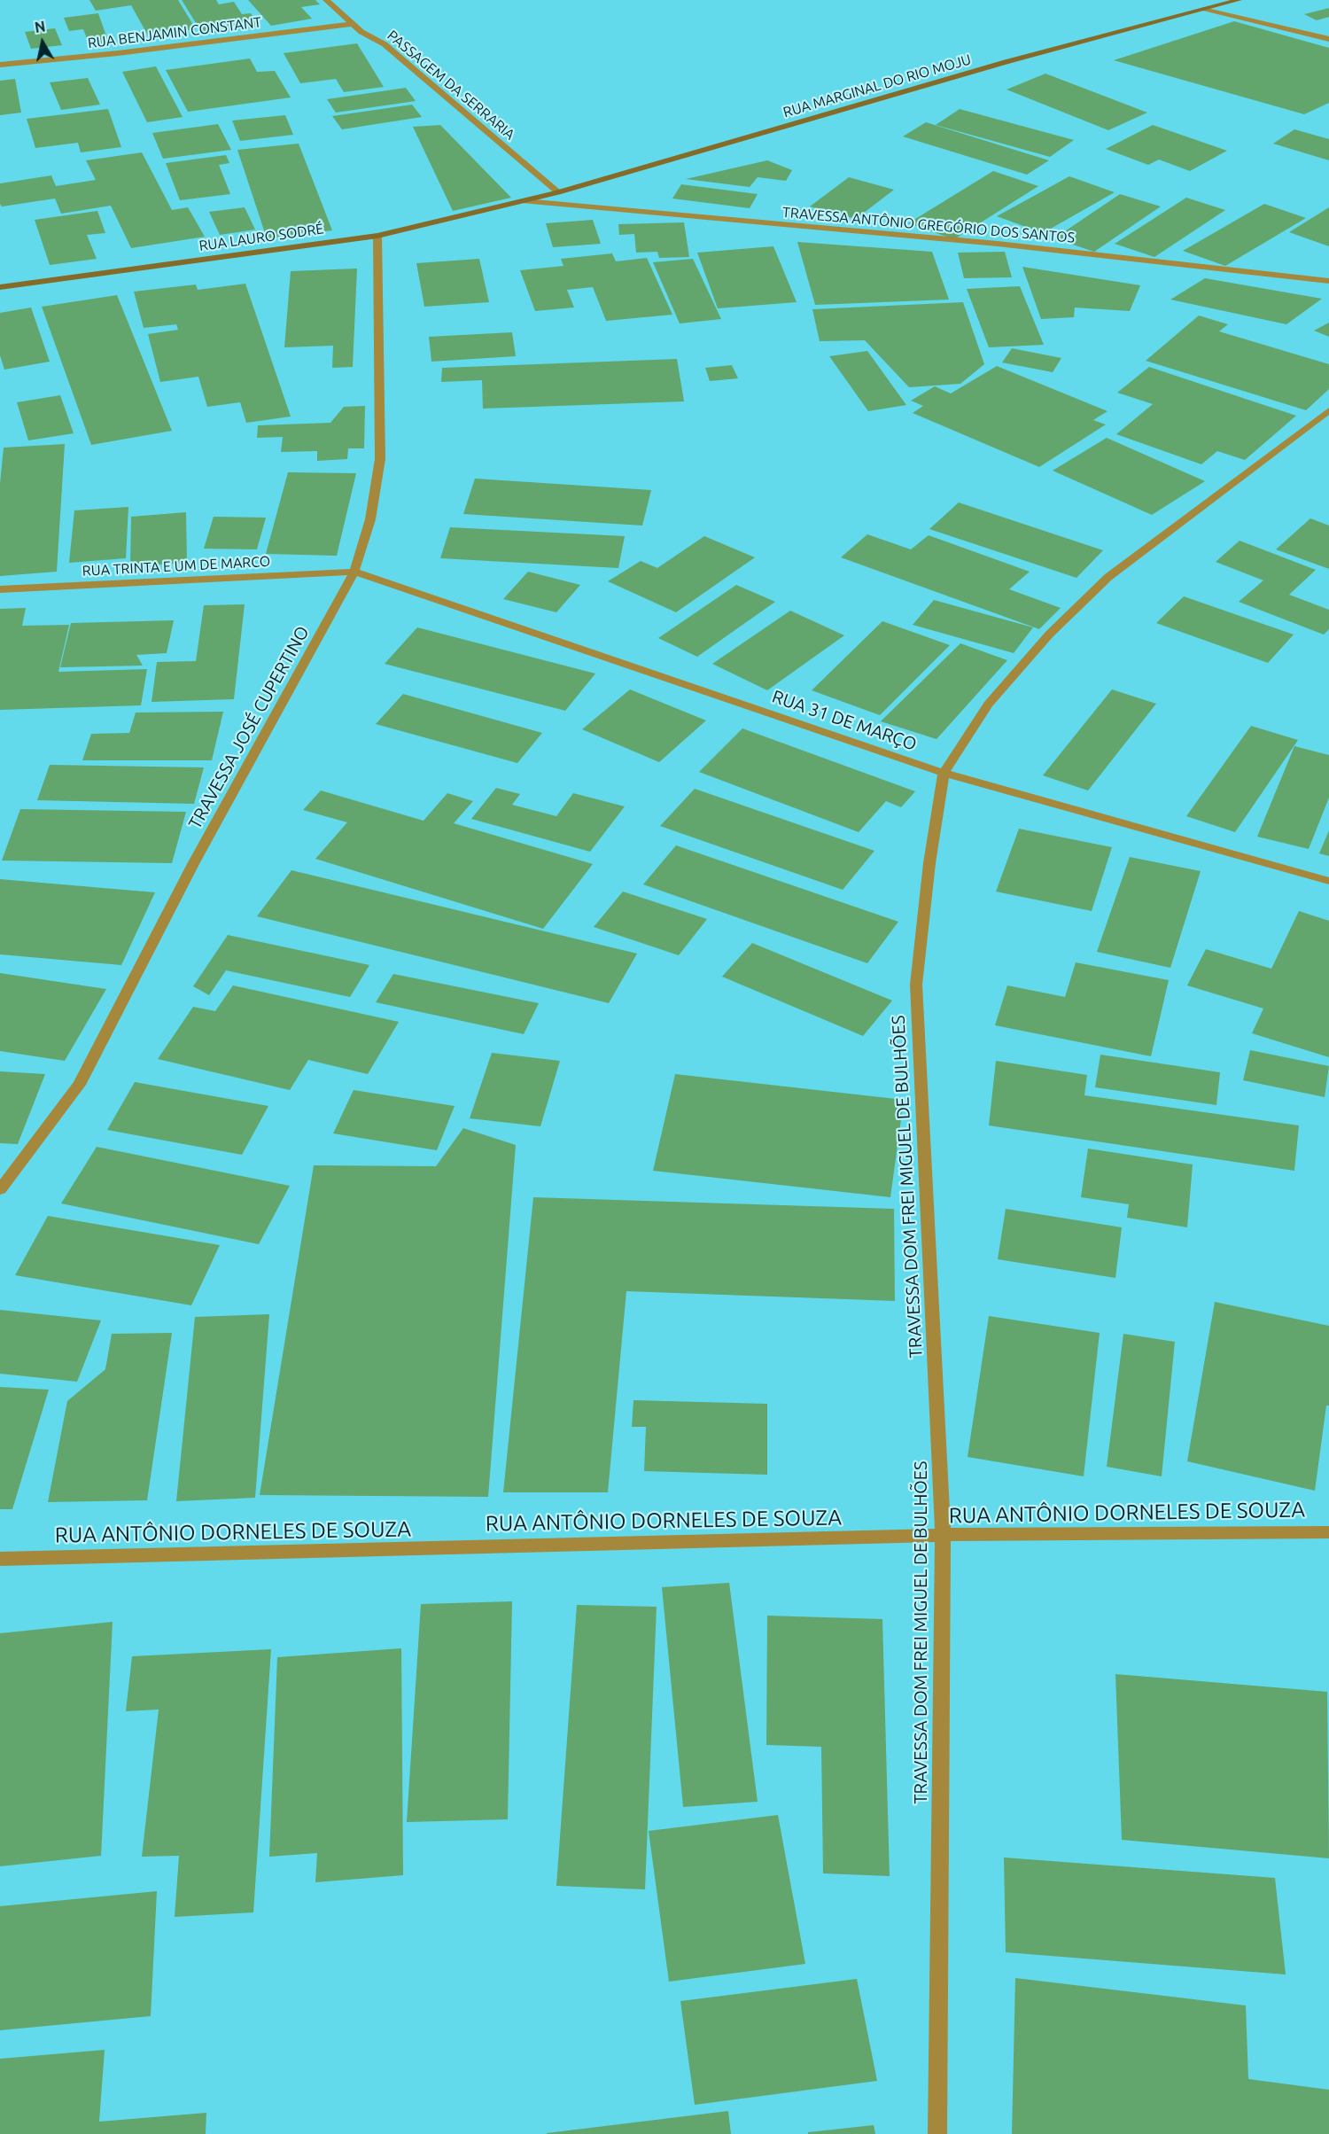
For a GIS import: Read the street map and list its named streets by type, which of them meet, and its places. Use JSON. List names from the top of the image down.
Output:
{
  "streets": {
    "main road": ["RUA MARGINAL DO RIO MOJU", "RUA LAURO SODRÉ"],
    "street": [
      "RUA BENJAMIN CONSTANT",
      "PASSAGEM DA SERRARIA",
      "TRAVESSA ANTÔNIO GREGÓRIO DOS SANTOS",
      "RUA TRINTA E UM DE MARCO",
      "RUA 31 DE MARÇO",
      "TRAVESSA JOSÉ CUPERTINO",
      "TRAVESSA DOM FREI MIGUEL DE BULHÕES",
      "RUA ANTÔNIO DORNELES DE SOUZA"
    ]
  },
  "crossings": [
    ["RUA BENJAMIN CONSTANT", "PASSAGEM DA SERRARIA"],
    ["PASSAGEM DA SERRARIA", "RUA MARGINAL DO RIO MOJU"],
    ["RUA MARGINAL DO RIO MOJU", "TRAVESSA ANTÔNIO GREGÓRIO DOS SANTOS"],
    ["RUA MARGINAL DO RIO MOJU", "RUA LAURO SODRÉ"],
    ["TRAVESSA ANTÔNIO GREGÓRIO DOS SANTOS", "RUA LAURO SODRÉ"],
    ["RUA LAURO SODRÉ", "TRAVESSA JOSÉ CUPERTINO"],
    ["RUA TRINTA E UM DE MARCO", "RUA 31 DE MARÇO"],
    ["RUA TRINTA E UM DE MARCO", "TRAVESSA JOSÉ CUPERTINO"],
    ["RUA 31 DE MARÇO", "TRAVESSA JOSÉ CUPERTINO"],
    ["RUA 31 DE MARÇO", "TRAVESSA DOM FREI MIGUEL DE BULHÕES"],
    ["TRAVESSA DOM FREI MIGUEL DE BULHÕES", "RUA ANTÔNIO DORNELES DE SOUZA"]
  ],
  "north": "top"
}
